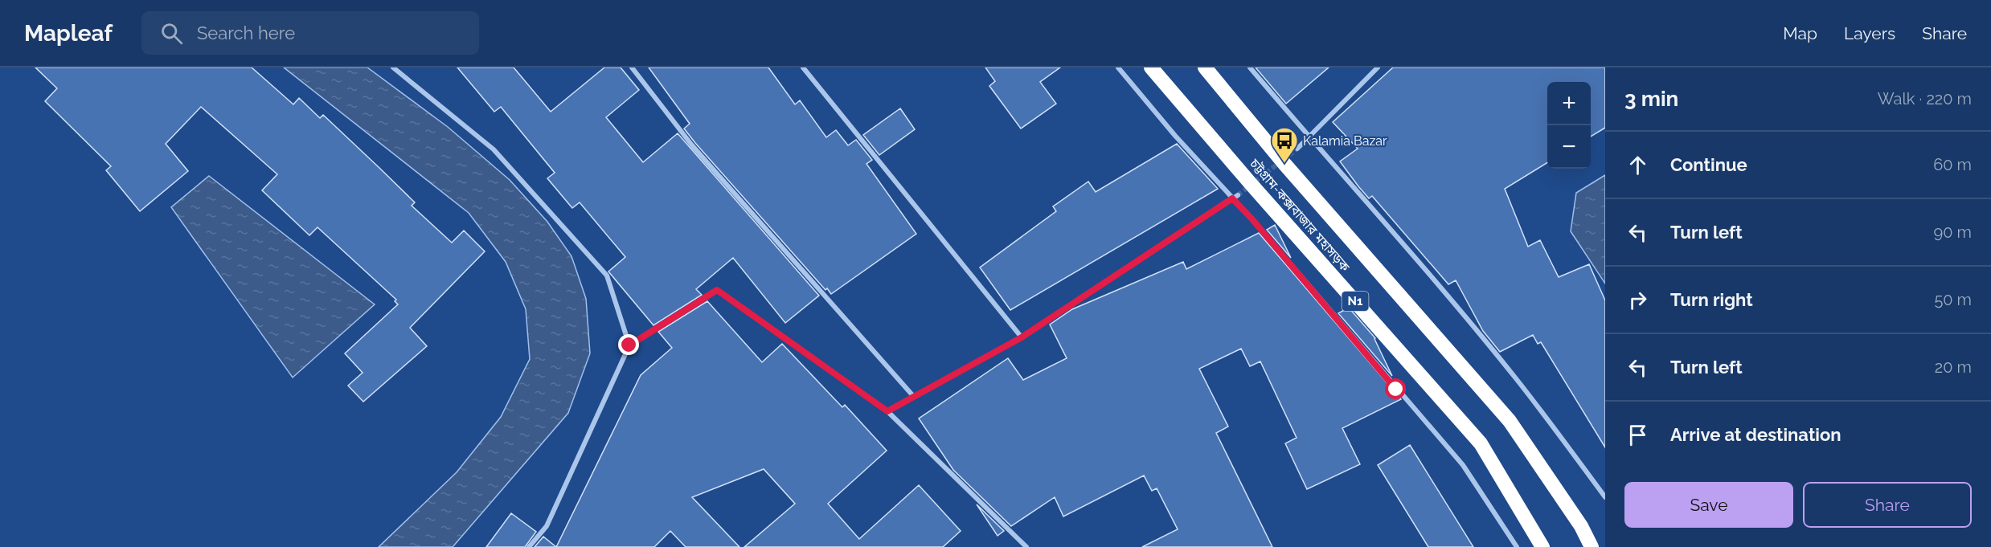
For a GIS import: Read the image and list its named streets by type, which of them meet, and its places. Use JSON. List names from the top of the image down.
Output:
{
  "streets": {
    "highway": ["চট্টগ্রাম-কক্সবাজার মহাসড়ক", "N1"]
  },
  "places": {
    "bus stop": ["Kalamia Bazar"]
  },
  "page": {
    "header": "Mapleaf",
    "search": "Search here",
    "nav": ["Map", "Layers", "Share"],
    "heading": ["3 min", "Walk · 220 m"],
    "map_buttons": ["+", "−"],
    "list": [
      ["Continue", "60 m"],
      ["Turn left", "90 m"],
      ["Turn right", "50 m"],
      ["Turn left", "20 m"],
      "Arrive at destination"
    ],
    "buttons": ["Save", "Share"]
  }
}
